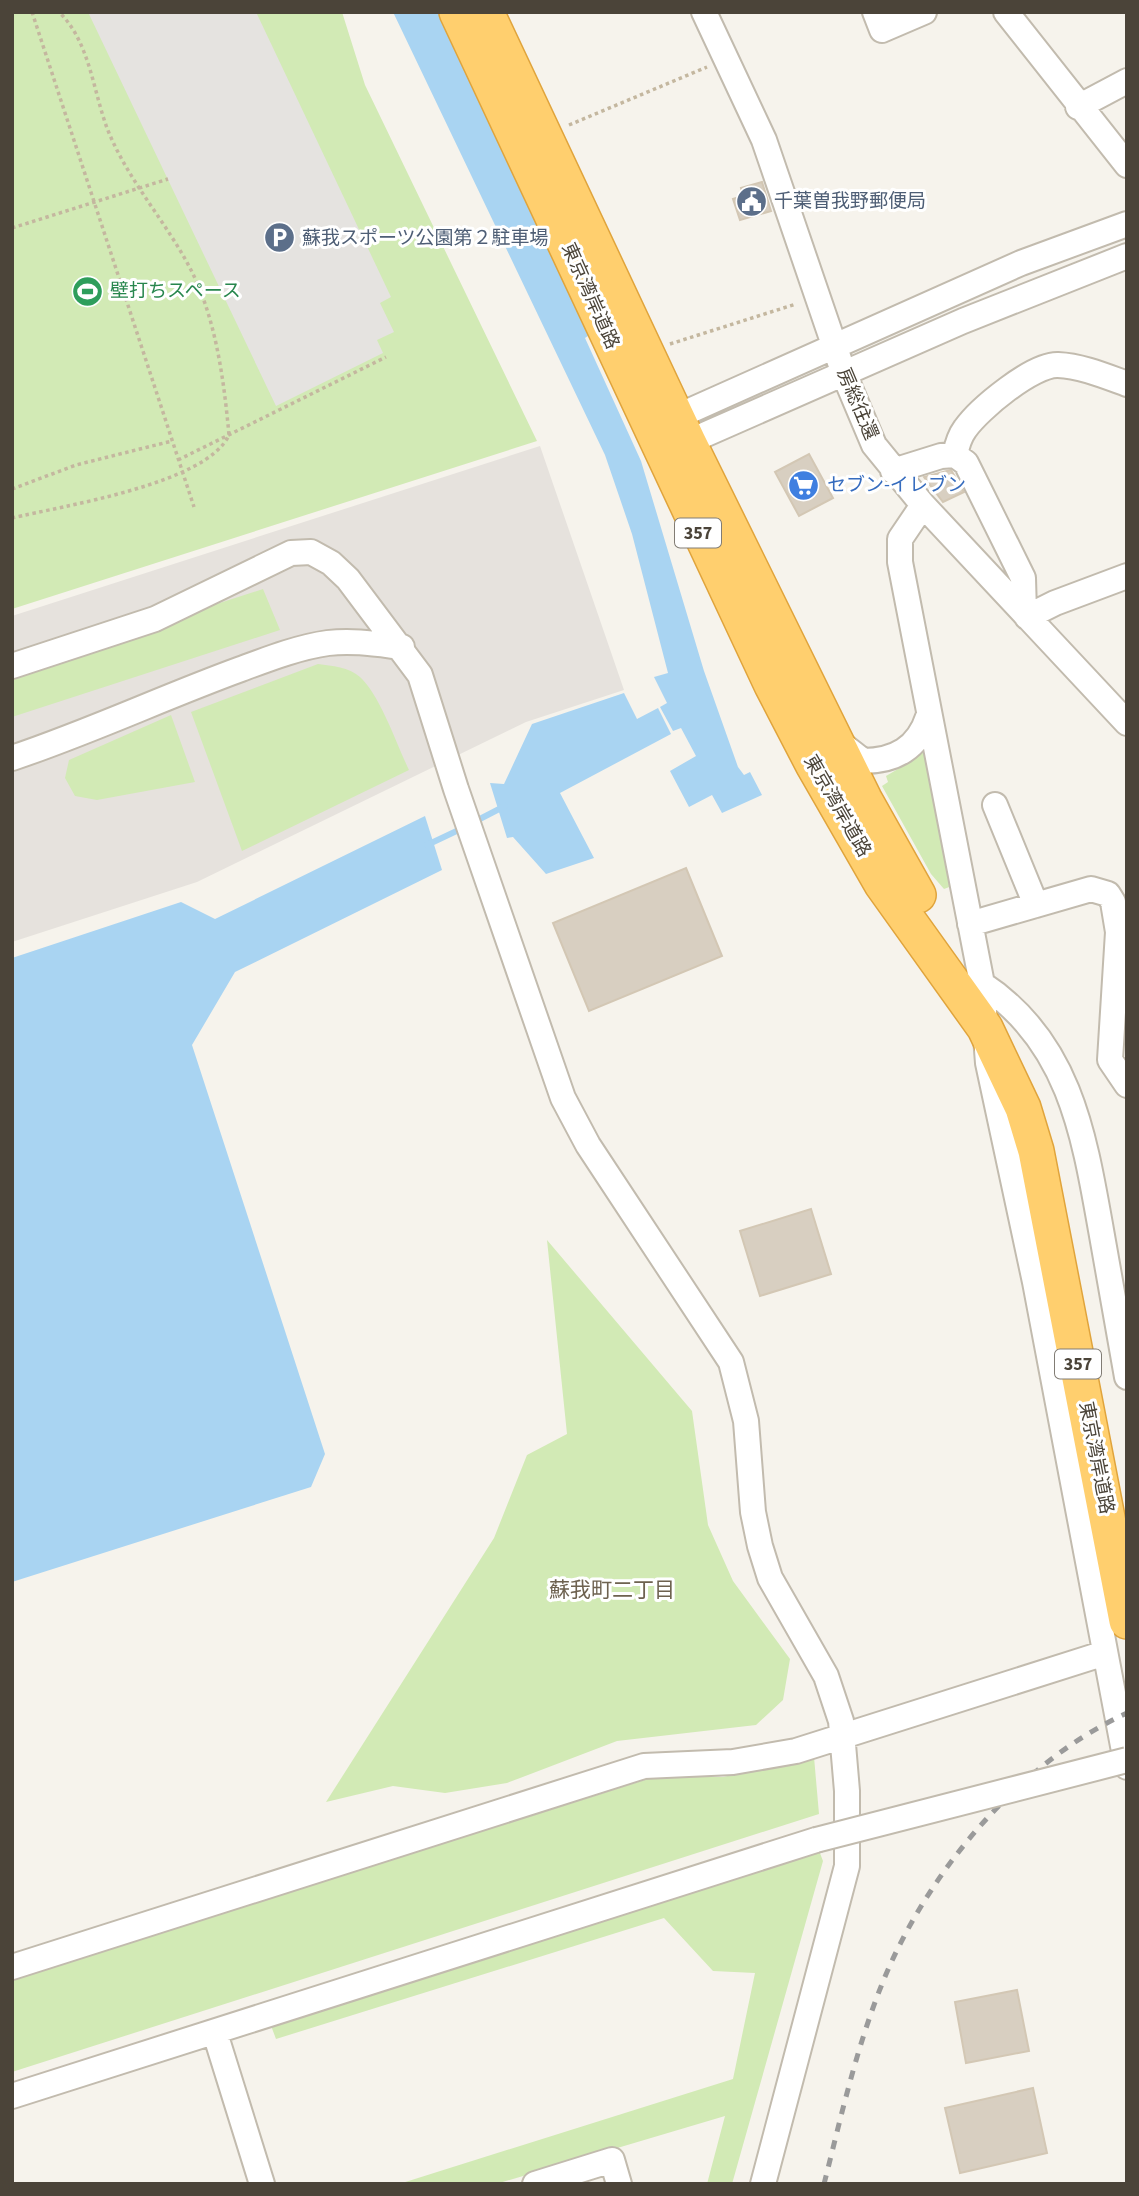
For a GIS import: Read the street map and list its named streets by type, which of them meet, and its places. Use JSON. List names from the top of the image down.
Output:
{
  "streets": {
    "highway": ["東京湾岸道路", "357"],
    "street": ["房総往還"]
  },
  "districts": ["蘇我町二丁目"],
  "places": {
    "public building": ["千葉曽我野郵便局"],
    "parking": ["蘇我スポーツ公園第２駐車場"],
    "sports": ["壁打ちスペース"],
    "supermarket": ["セブン-イレブン"]
  }
}
